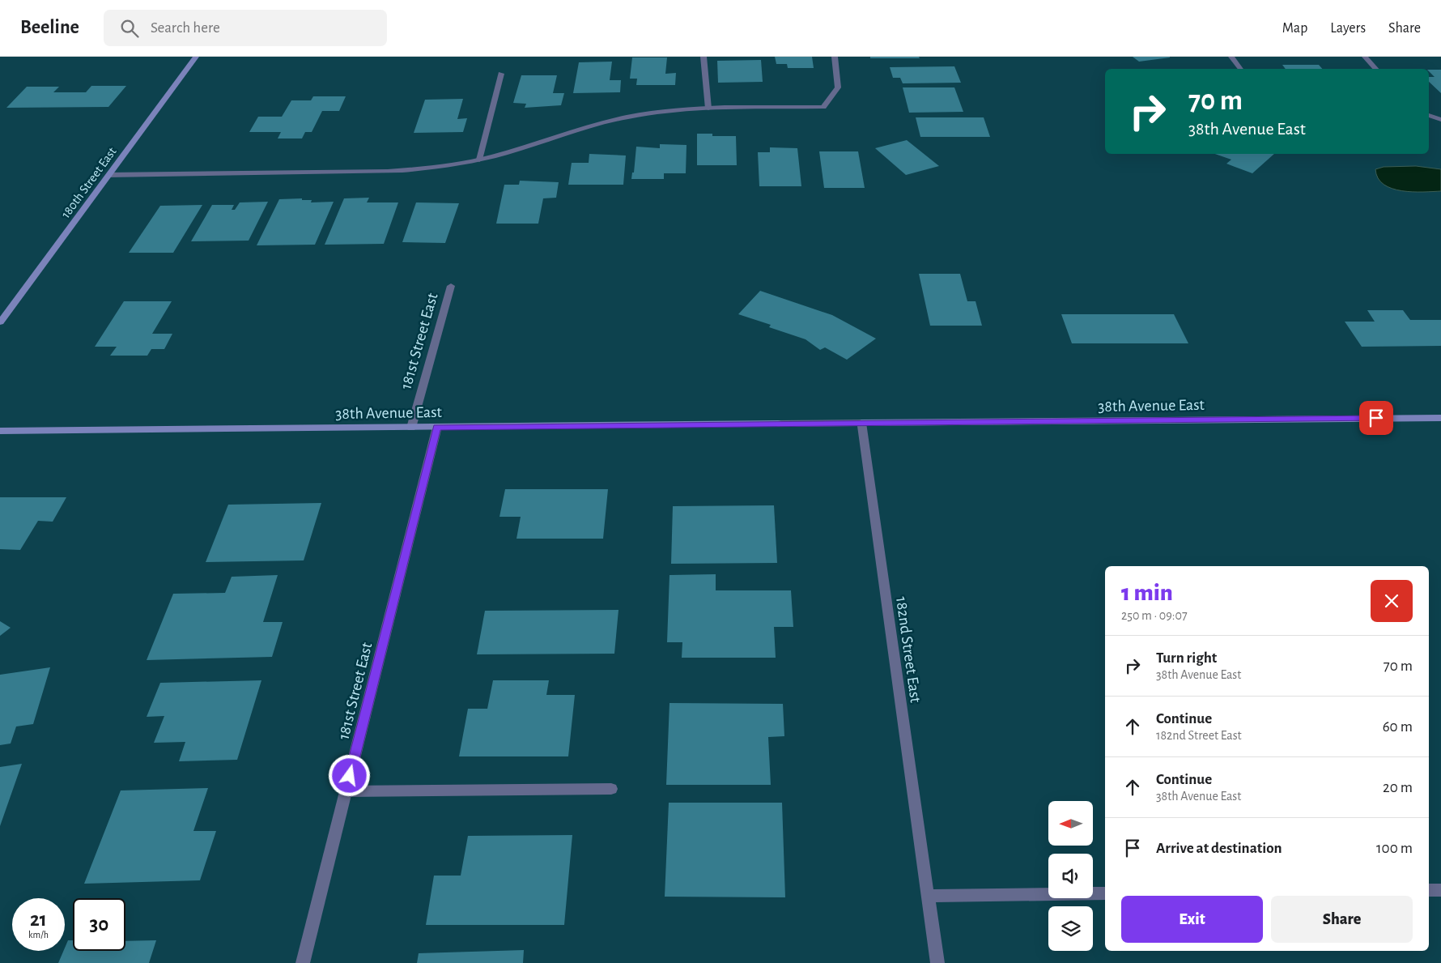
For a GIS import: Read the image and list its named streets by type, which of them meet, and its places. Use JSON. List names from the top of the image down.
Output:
{
  "streets": {
    "street": [
      "180th Street East",
      "181st Street East",
      "38th Avenue East",
      "182nd Street East"
    ]
  },
  "crossings": [
    ["181st Street East", "38th Avenue East"],
    ["38th Avenue East", "182nd Street East"]
  ],
  "north": "left",
  "page": {
    "header": "Beeline",
    "search": "Search here",
    "nav": ["Map", "Layers", "Share"],
    "turn": ["70 m", "38th Avenue East"],
    "heading": ["1 min", "250 m · 09:07"],
    "list": [
      {
        "name": "Turn right",
        "note": "38th Avenue East",
        "value": "70 m"
      },
      {
        "name": "Continue",
        "note": "182nd Street East",
        "value": "60 m"
      },
      {
        "name": "Continue",
        "note": "38th Avenue East",
        "value": "20 m"
      },
      {
        "name": "Arrive at destination",
        "value": "100 m"
      }
    ],
    "buttons": ["Exit", "Share"],
    "speed": "21 km/h",
    "limit": "30"
  }
}
